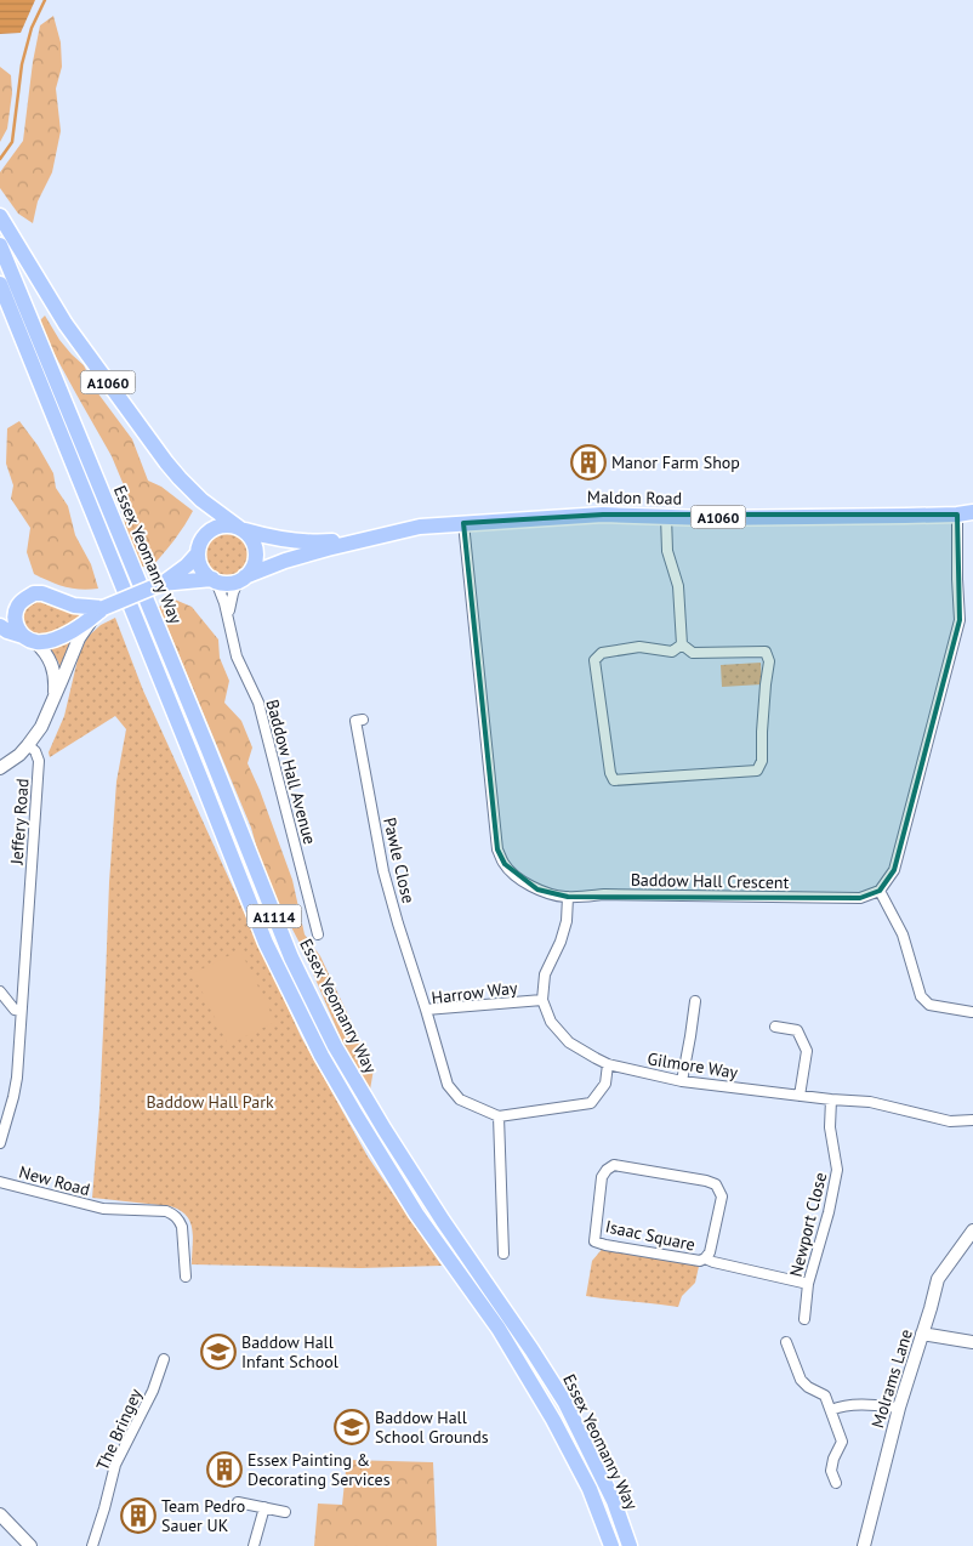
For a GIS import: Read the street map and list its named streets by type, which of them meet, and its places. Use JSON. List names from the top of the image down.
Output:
{
  "streets": {
    "main road": [
      "A1060",
      "Maldon Road",
      "Essex Yeomanry Way",
      "A1114"
    ],
    "street": [
      "Baddow Hall Avenue",
      "Jeffery Road",
      "Pawle Close",
      "Baddow Hall Crescent",
      "Harrow Way",
      "Gilmore Way",
      "New Road",
      "Newport Close",
      "Isaac Square",
      "Molrams Lane",
      "The Bringey"
    ]
  },
  "crossings": [
    ["A1060", "Maldon Road"],
    ["A1060", "Baddow Hall Avenue"],
    ["Maldon Road", "Baddow Hall Avenue"],
    ["Maldon Road", "Baddow Hall Crescent"],
    ["Pawle Close", "Harrow Way"],
    ["Harrow Way", "Gilmore Way"],
    ["Gilmore Way", "Newport Close"],
    ["Newport Close", "Isaac Square"]
  ],
  "parks": ["Baddow Hall Park"],
  "places": {
    "building": ["Manor Farm Shop", "Essex Painting & Decorating Services", "Team Pedro Sauer UK"],
    "school or university": ["Baddow Hall Infant School", "Baddow Hall School Grounds"]
  }
}
